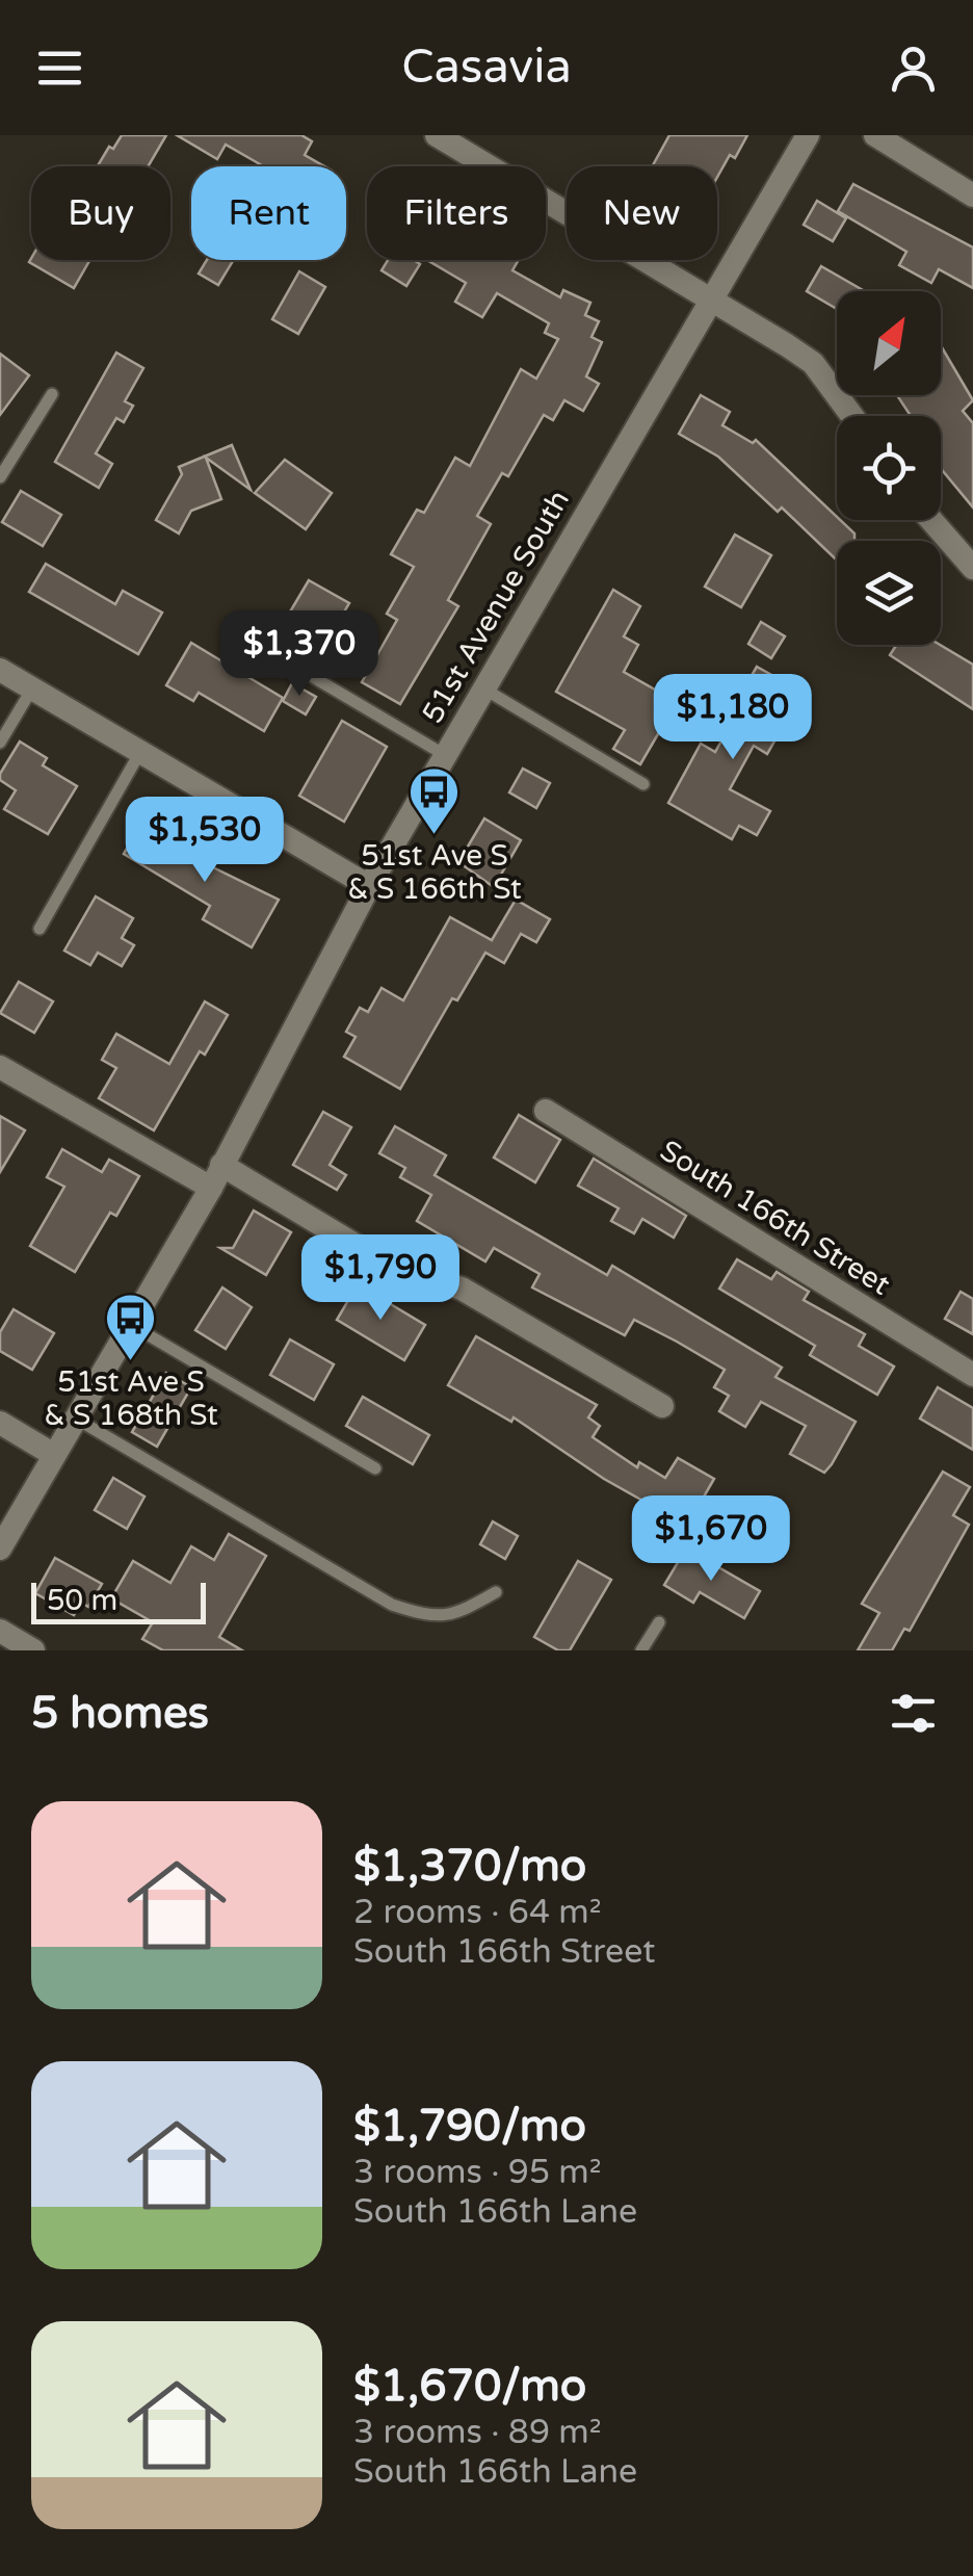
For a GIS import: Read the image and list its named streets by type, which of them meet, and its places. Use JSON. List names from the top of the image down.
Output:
{
  "streets": {
    "street": ["51st Avenue South", "South 166th Street"]
  },
  "places": {
    "bus stop": ["51st Ave S & S 166th St", "51st Ave S & S 168th St"]
  },
  "scale_bar": "50 m",
  "north": "top right",
  "page": {
    "header": "Casavia",
    "chip": [
      "Buy",
      "Rent",
      "Filters",
      "New"
    ],
    "price": [
      "$1,370",
      "$1,180",
      "$1,530",
      "$1,790",
      "$1,670"
    ],
    "scale": "50 m",
    "heading": "5 homes",
    "list": [
      {
        "name": "$1,370/mo",
        "note": "2 rooms · 64 m² · South 166th Street"
      },
      {
        "name": "$1,790/mo",
        "note": "3 rooms · 95 m² · South 166th Lane"
      },
      {
        "name": "$1,670/mo",
        "note": "3 rooms · 89 m² · South 166th Lane"
      }
    ]
  }
}
